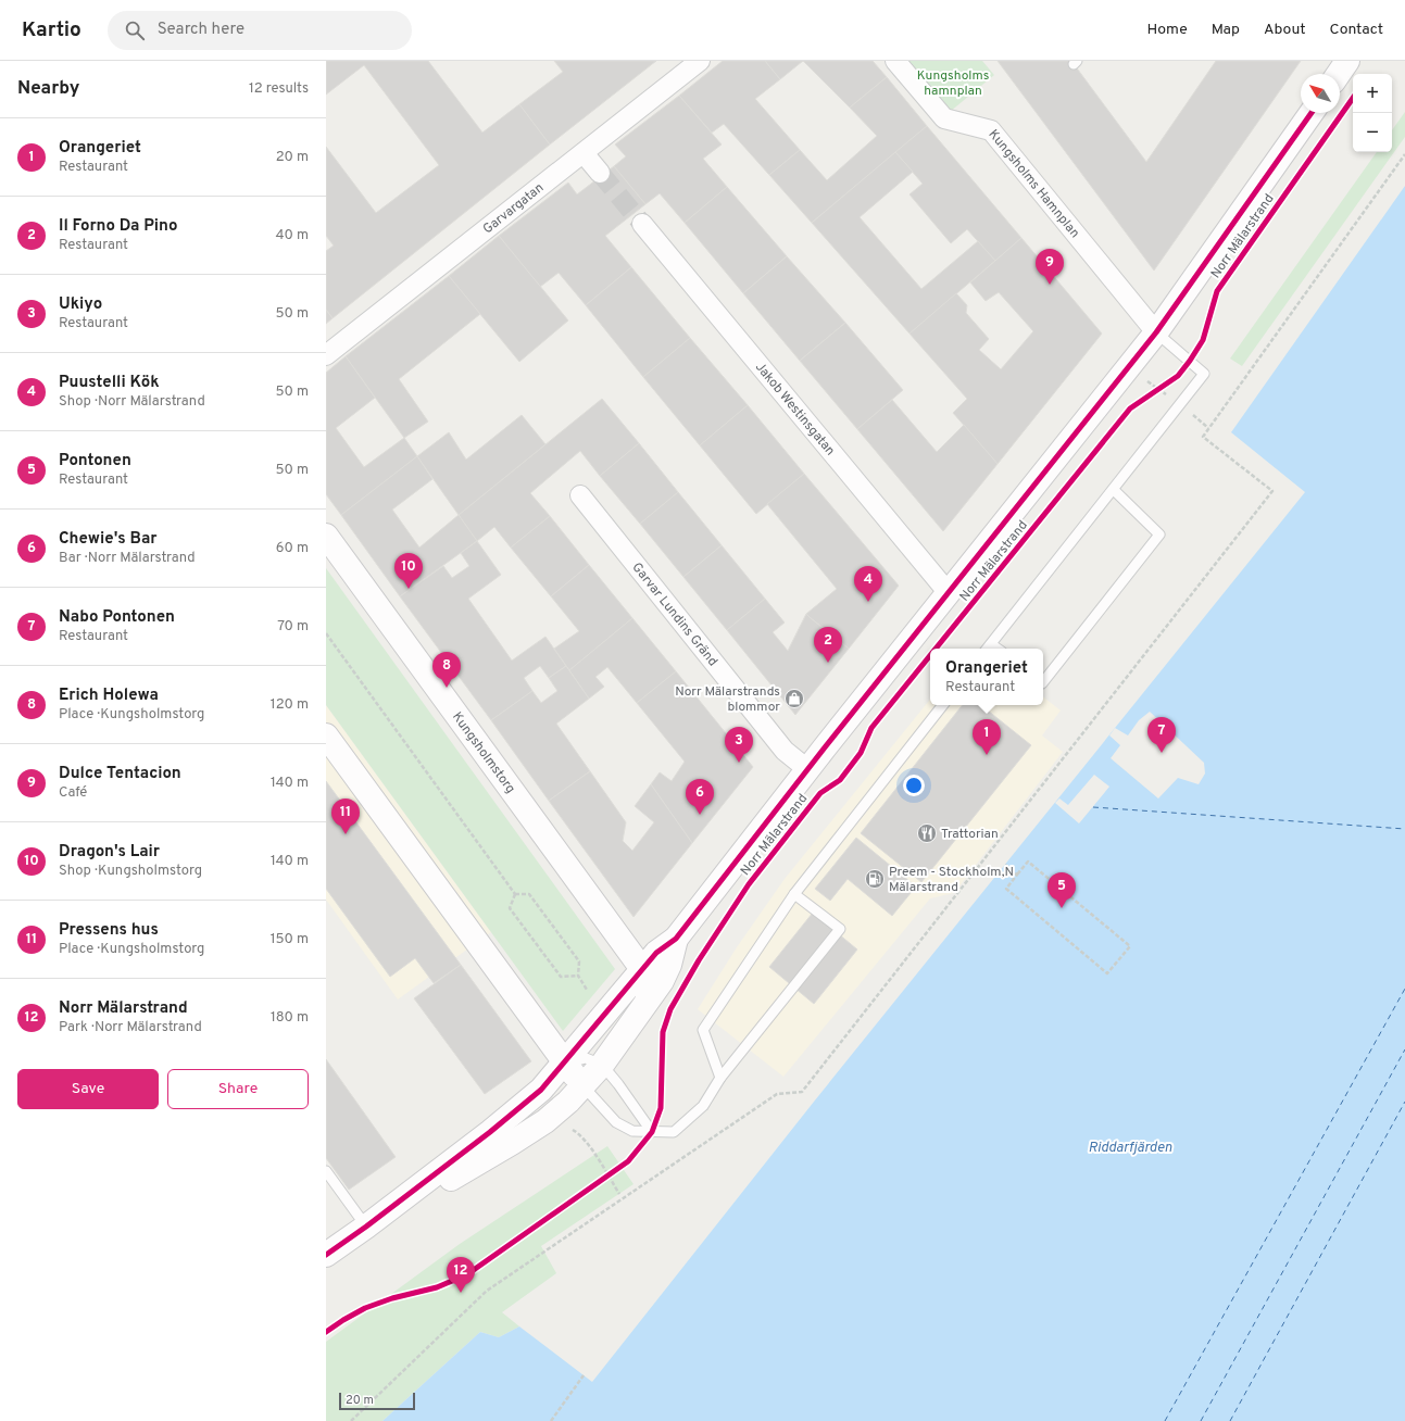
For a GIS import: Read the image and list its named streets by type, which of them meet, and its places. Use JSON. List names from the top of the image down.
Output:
{
  "streets": {
    "street": [
      "Kungsholms Hamnplan",
      "Garvargatan",
      "Norr Mälarstrand",
      "Jakob Westinsgatan",
      "Garvar Lundins Gränd",
      "Kungsholmstorg"
    ]
  },
  "crossings": [
    ["Kungsholms Hamnplan", "Norr Mälarstrand"],
    ["Norr Mälarstrand", "Jakob Westinsgatan"],
    ["Norr Mälarstrand", "Garvar Lundins Gränd"],
    ["Norr Mälarstrand", "Kungsholmstorg"]
  ],
  "water": ["Riddarfjärden"],
  "parks": ["Kungsholms hamnplan"],
  "places": {
    "shop": ["Norr Mälarstrands blommor"],
    "restaurant": ["Trattorian"],
    "fuel station": ["Preem - Stockholm,N Mälarstrand"]
  },
  "scale_bar": "20 m",
  "north": "top left",
  "page": {
    "header": "Kartio",
    "search": "Search here",
    "nav": [
      "Home",
      "Map",
      "About",
      "Contact"
    ],
    "heading": ["Nearby", "12 results"],
    "map_buttons": ["+", "−"],
    "list": [
      {
        "mark": "1",
        "name": "Orangeriet",
        "note": "Restaurant",
        "value": "20 m"
      },
      {
        "mark": "2",
        "name": "Il Forno Da Pino",
        "note": "Restaurant",
        "value": "40 m"
      },
      {
        "mark": "3",
        "name": "Ukiyo",
        "note": "Restaurant",
        "value": "50 m"
      },
      {
        "mark": "4",
        "name": "Puustelli Kök",
        "note": "Shop · Norr Mälarstrand",
        "value": "50 m"
      },
      {
        "mark": "5",
        "name": "Pontonen",
        "note": "Restaurant",
        "value": "50 m"
      },
      {
        "mark": "6",
        "name": "Chewie's Bar",
        "note": "Bar · Norr Mälarstrand",
        "value": "60 m"
      },
      {
        "mark": "7",
        "name": "Nabo Pontonen",
        "note": "Restaurant",
        "value": "70 m"
      },
      {
        "mark": "8",
        "name": "Erich Holewa",
        "note": "Place · Kungsholmstorg",
        "value": "120 m"
      },
      {
        "mark": "9",
        "name": "Dulce Tentacion",
        "note": "Café",
        "value": "140 m"
      },
      {
        "mark": "10",
        "name": "Dragon's Lair",
        "note": "Shop · Kungsholmstorg",
        "value": "140 m"
      },
      {
        "mark": "11",
        "name": "Pressens hus",
        "note": "Place · Kungsholmstorg",
        "value": "150 m"
      },
      {
        "mark": "12",
        "name": "Norr Mälarstrand",
        "note": "Park · Norr Mälarstrand",
        "value": "180 m"
      }
    ],
    "pins": [
      "9",
      "10",
      "4",
      "2",
      "8",
      "7",
      "1",
      "3",
      "6",
      "11",
      "5",
      "12"
    ],
    "popup": ["Orangeriet", "Restaurant"],
    "buttons": ["Save", "Share"],
    "scale": "20 m"
  }
}
